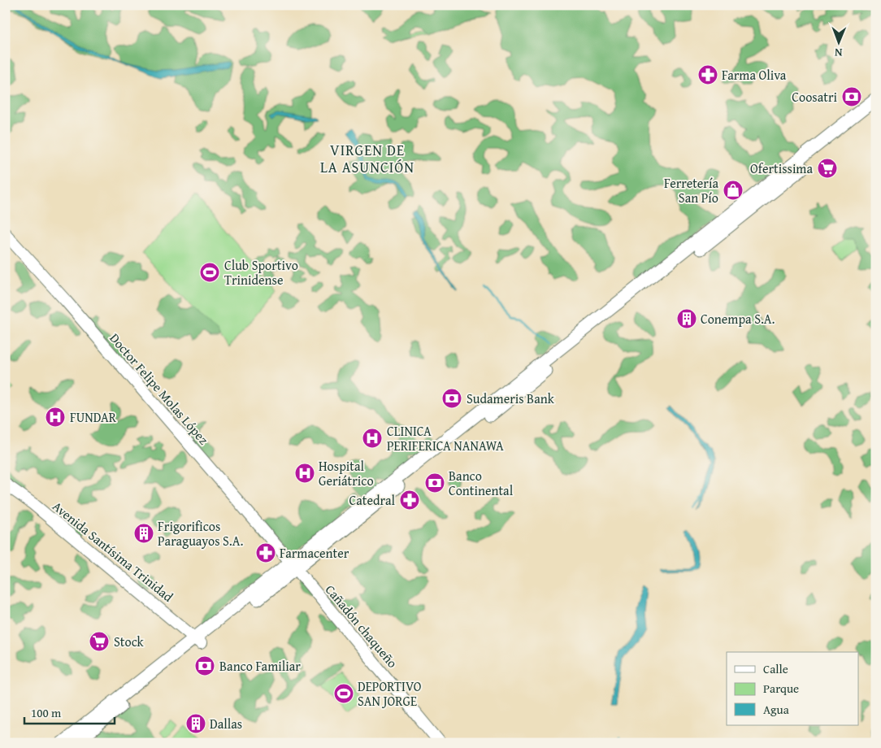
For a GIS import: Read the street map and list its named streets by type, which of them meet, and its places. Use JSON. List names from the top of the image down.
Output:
{
  "streets": {
    "main road": ["Doctor Felipe Molas López", "Avenida Santísima Trinidad", "Cañadón chaqueño"]
  },
  "crossings": [
    ["Doctor Felipe Molas López", "Cañadón chaqueño"]
  ],
  "districts": ["VIRGEN DE LA ASUNCIÓN"],
  "places": {
    "pharmacy": ["Farma Oliva", "Catedral", "Farmacenter"],
    "bank": [
      "Coosatri",
      "Sudameris Bank",
      "Banco Continental",
      "Banco Familiar"
    ],
    "supermarket": ["Ofertissima", "Stock"],
    "shop": ["Ferretería San Pío"],
    "sports": ["Club Sportivo Trinidense", "DEPORTIVO SAN JORGE"],
    "building": ["Conempa S.A.", "Frigorificos Paraguayos S.A.", "Dallas"],
    "hospital": ["FUNDAR", "CLINICA PERIFERICA NANAWA", "Hospital Geriátrico"]
  },
  "legend": ["Calle", "Parque", "Agua"],
  "scale_bar": "100 m",
  "north": "bottom"
}
